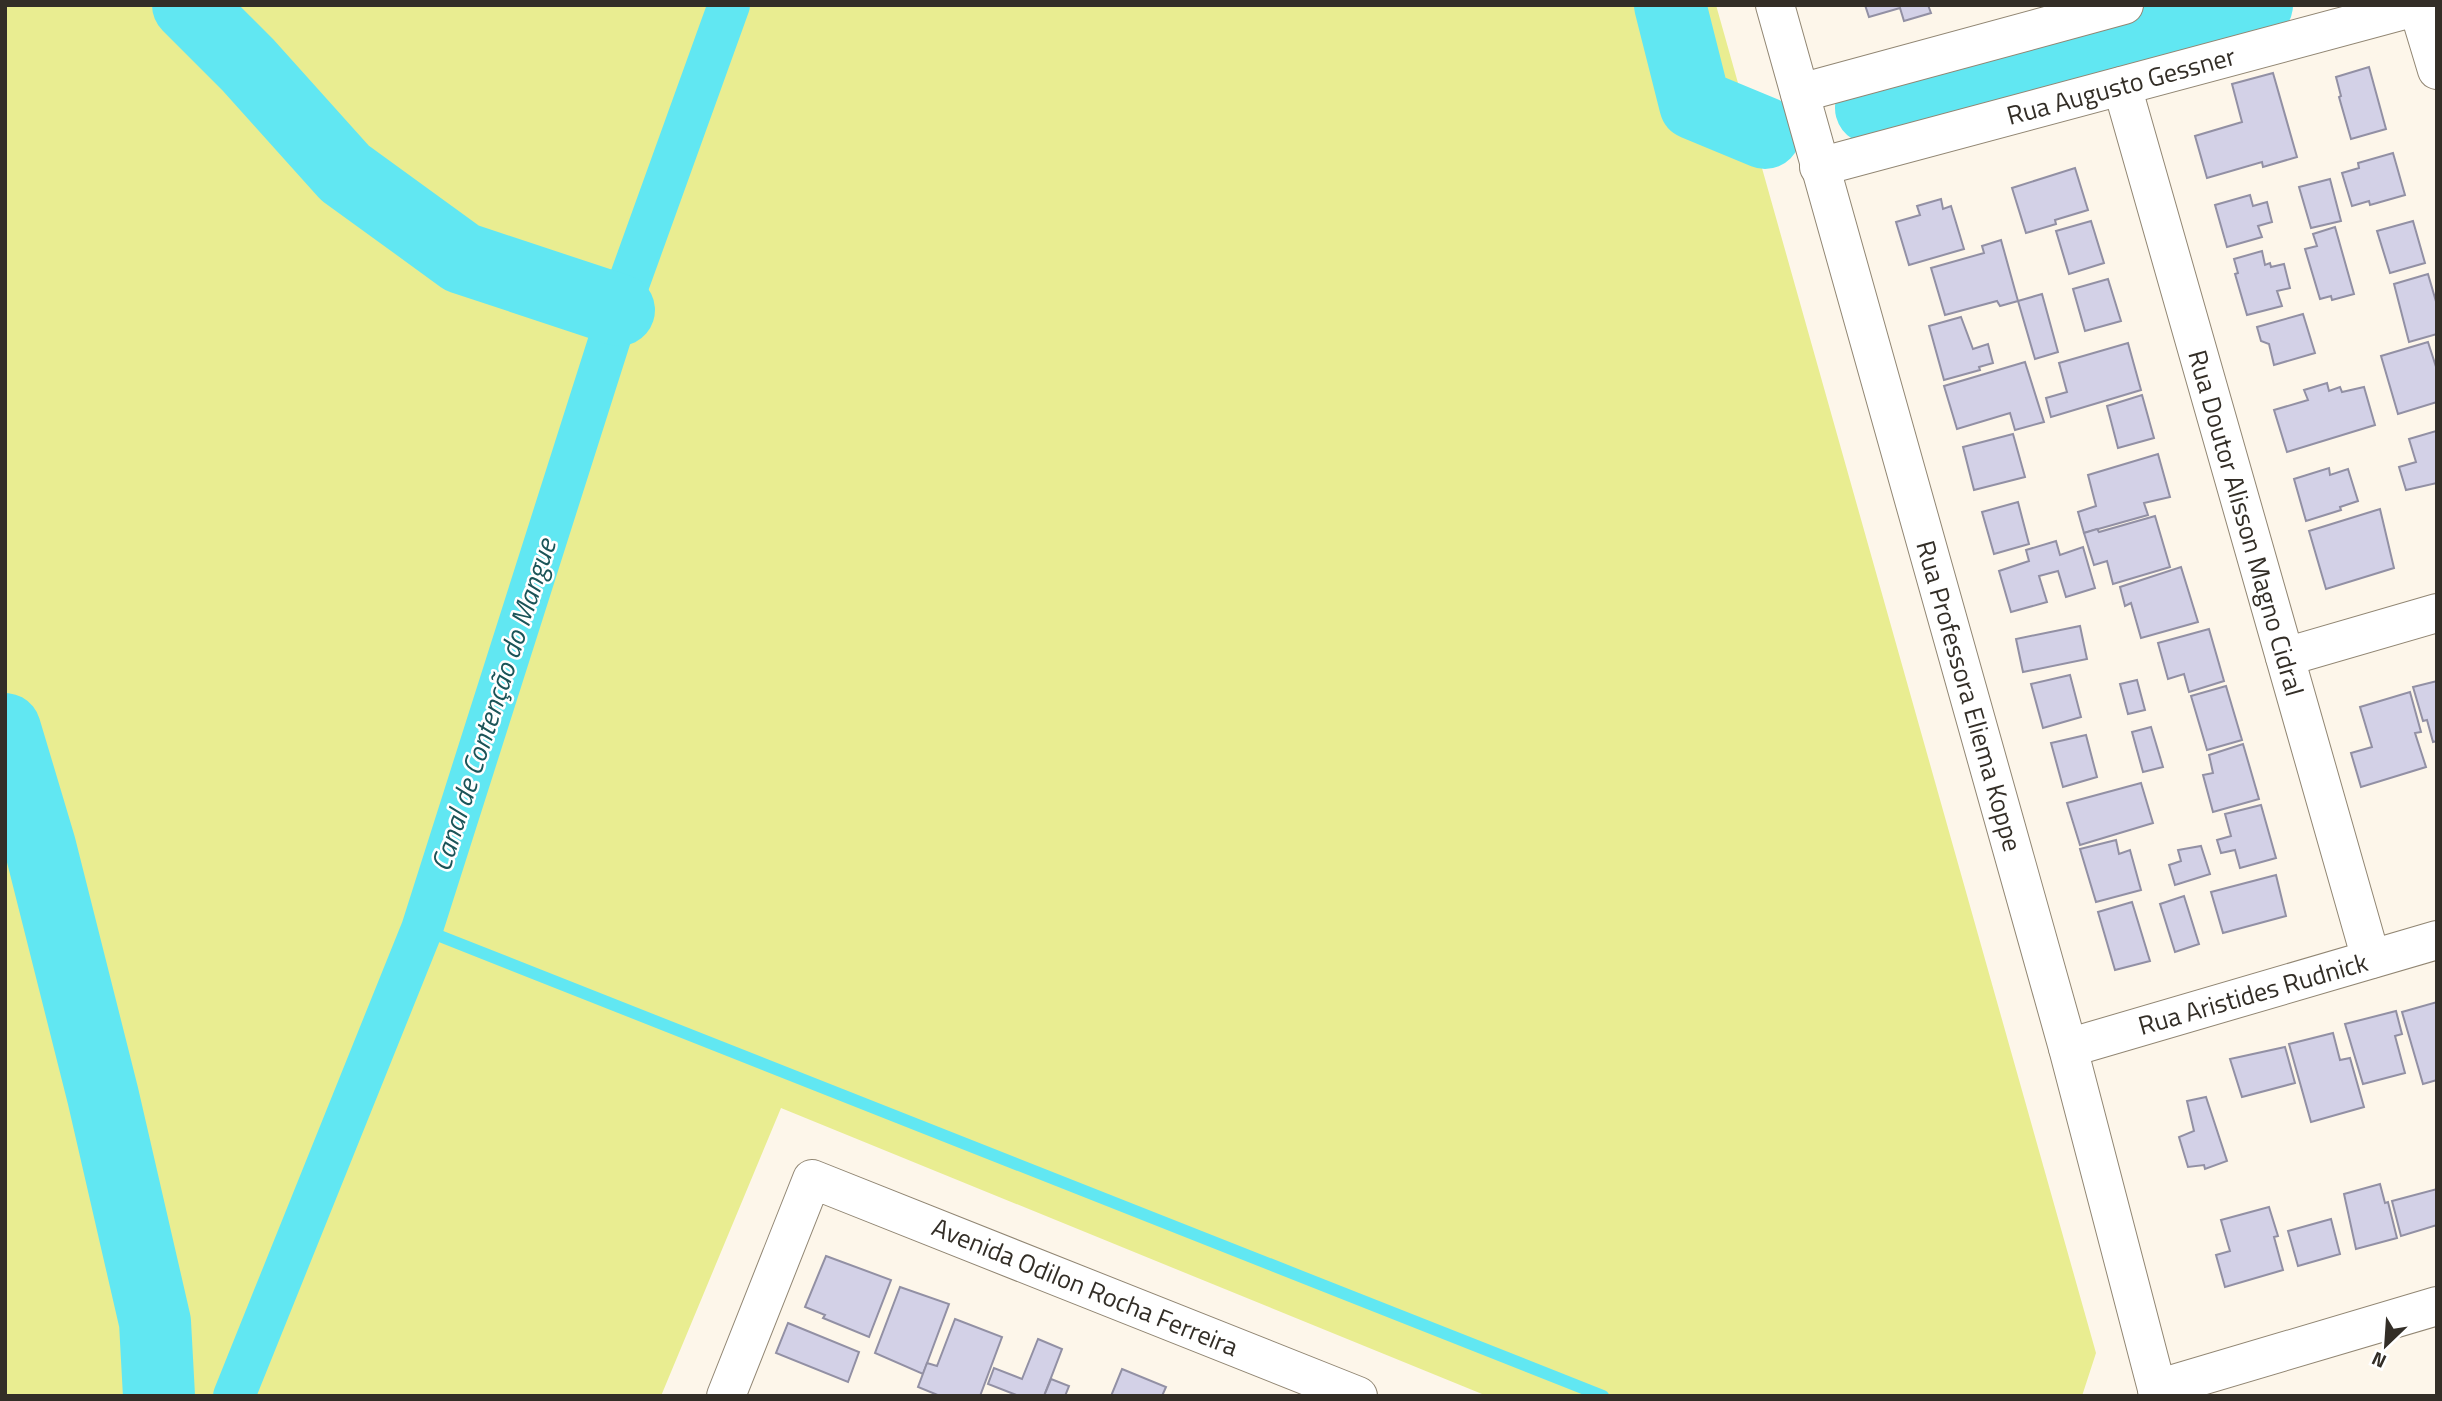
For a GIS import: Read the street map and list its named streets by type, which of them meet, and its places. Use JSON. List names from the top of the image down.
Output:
{
  "streets": {
    "street": [
      "Rua Augusto Gessner",
      "Rua Doutor Alisson Magno Cidral",
      "Rua Professora Eliema Koppe",
      "Rua Aristides Rudnick",
      "Avenida Odilon Rocha Ferreira"
    ]
  },
  "crossings": [
    ["Rua Augusto Gessner", "Rua Doutor Alisson Magno Cidral"],
    ["Rua Augusto Gessner", "Rua Professora Eliema Koppe"],
    ["Rua Doutor Alisson Magno Cidral", "Rua Aristides Rudnick"],
    ["Rua Professora Eliema Koppe", "Rua Aristides Rudnick"]
  ],
  "water": ["Canal de Contenção do Mangue"],
  "north": "bottom left"
}
